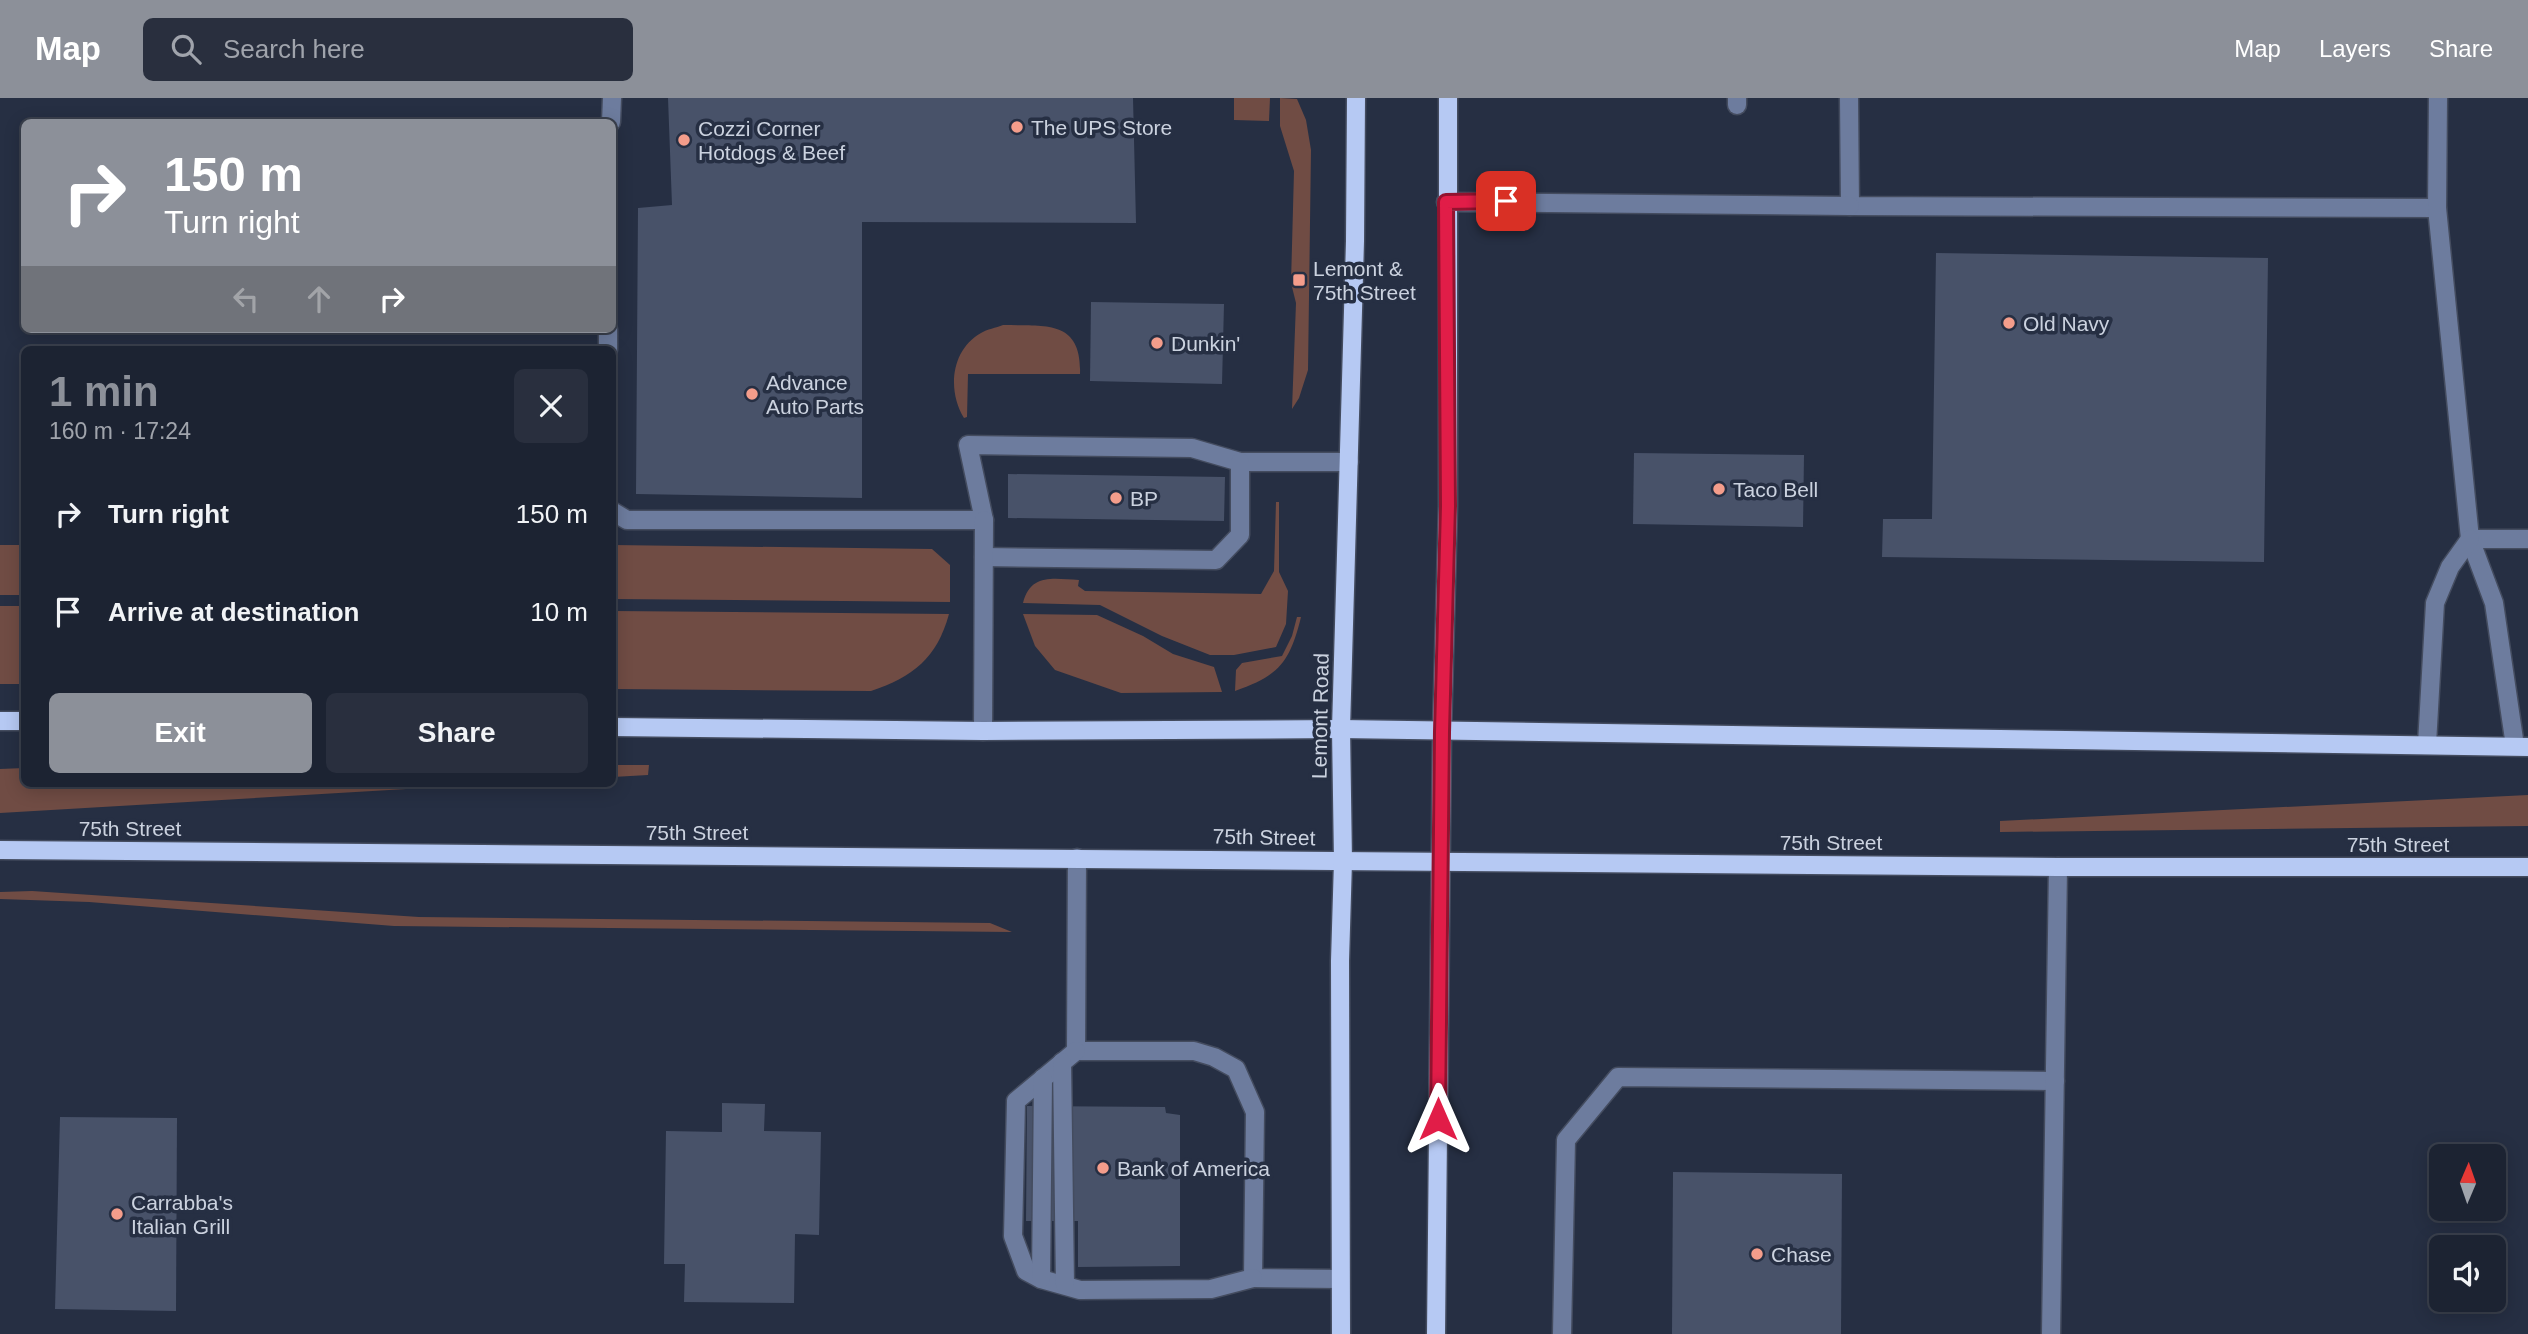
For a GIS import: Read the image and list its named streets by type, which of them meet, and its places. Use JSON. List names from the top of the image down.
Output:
{
  "streets": {
    "main road": ["Lemont Road", "75th Street"]
  },
  "crossings": [
    ["Lemont Road", "75th Street"]
  ],
  "places": {
    "other": [
      "The UPS Store",
      "Cozzi Corner Hotdogs & Beef",
      "Old Navy",
      "Dunkin'",
      "Advance Auto Parts",
      "Taco Bell",
      "BP",
      "Bank of America",
      "Carrabba's Italian Grill",
      "Chase"
    ],
    "transit": ["Lemont & 75th Street"]
  },
  "north": "top",
  "page": {
    "header": "Map",
    "search": "Search here",
    "nav": ["Map", "Layers", "Share"],
    "turn": ["150 m", "Turn right"],
    "heading": ["1 min", "160 m · 17:24"],
    "list": [
      {
        "name": "Turn right",
        "value": "150 m"
      },
      {
        "name": "Arrive at destination",
        "value": "10 m"
      }
    ],
    "buttons": ["Exit", "Share"]
  }
}
